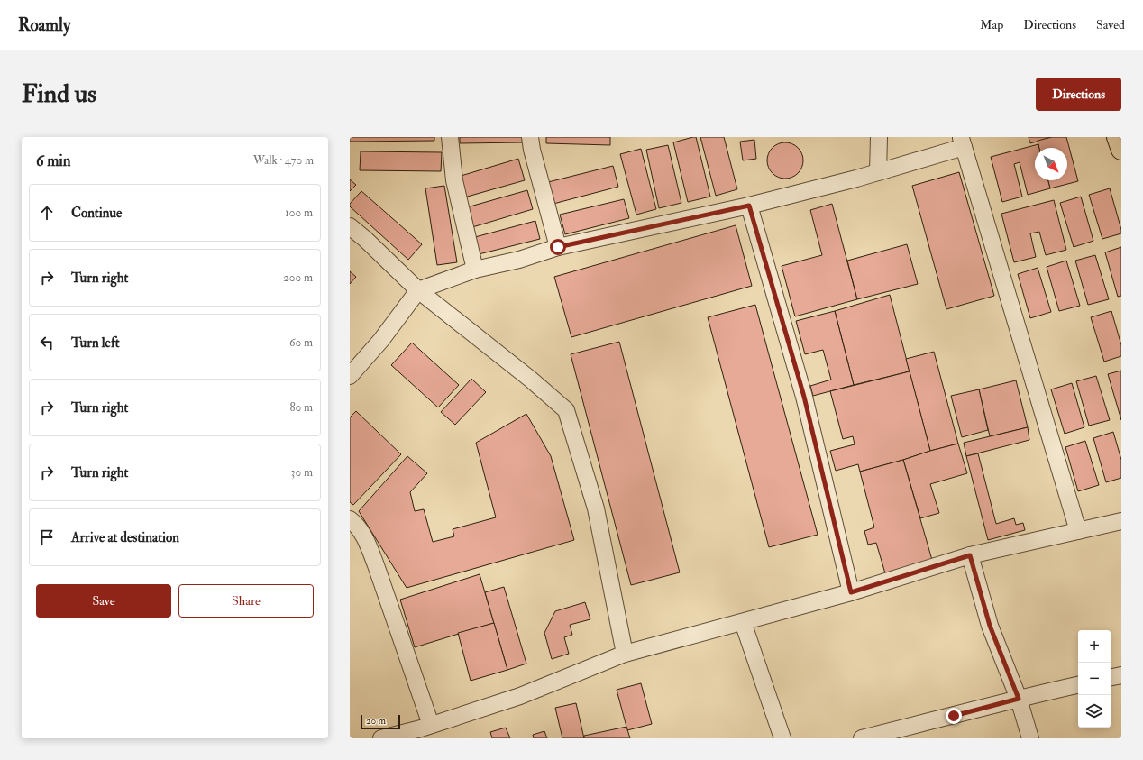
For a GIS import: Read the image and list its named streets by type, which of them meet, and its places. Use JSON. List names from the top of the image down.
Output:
{
  "scale_bar": "20 m",
  "north": "bottom right",
  "page": {
    "header": "Roamly",
    "nav": ["Map", "Directions", "Saved"],
    "buttons": [
      "Directions",
      ["Save", "Share"]
    ],
    "title": "Find us",
    "heading": ["6 min", "Walk · 470 m"],
    "list": [
      ["Continue", "100 m"],
      ["Turn right", "200 m"],
      ["Turn left", "60 m"],
      ["Turn right", "80 m"],
      ["Turn right", "30 m"],
      "Arrive at destination"
    ],
    "map_buttons": ["+", "−"],
    "scale": "20 m"
  }
}
